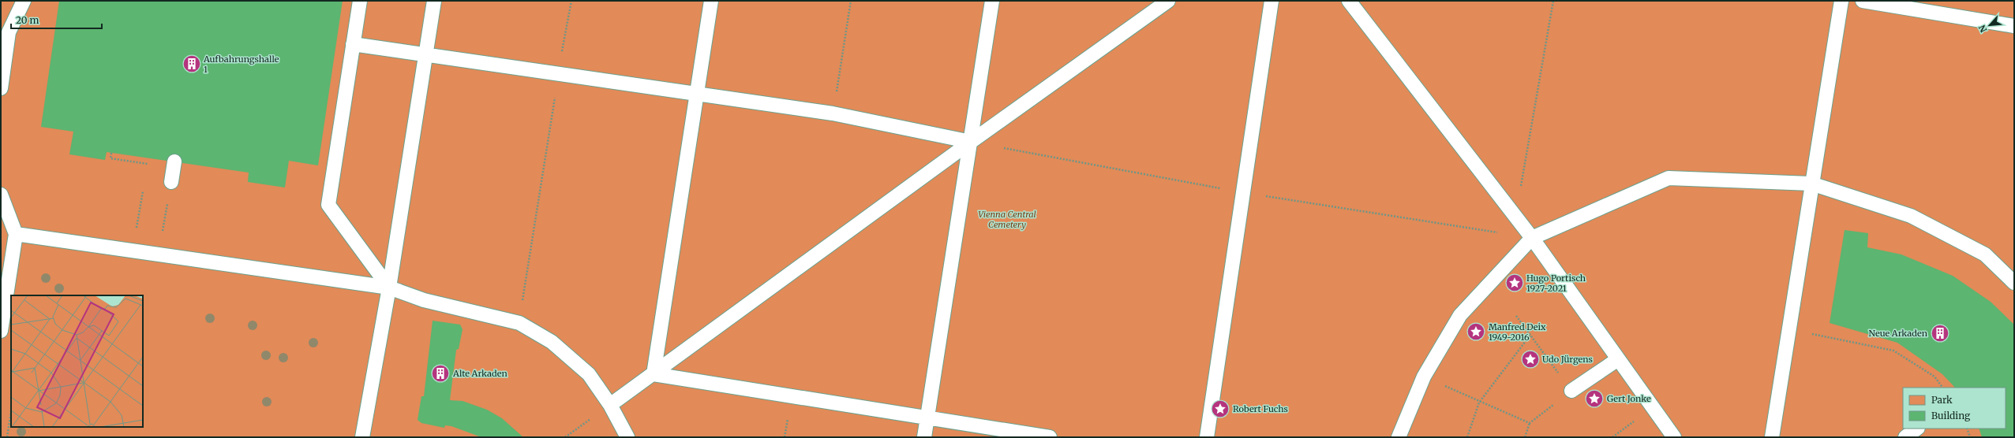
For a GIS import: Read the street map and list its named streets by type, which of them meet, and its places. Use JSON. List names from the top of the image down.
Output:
{
  "parks": ["Vienna Central Cemetery"],
  "places": {
    "building": ["Aufbahrungshalle 1", "Neue Arkaden", "Alte Arkaden"],
    "place": [
      "Hugo Portisch 1927-2021",
      "Manfred Deix 1949-2016",
      "Udo Jürgens",
      "Gert Jonke",
      "Robert Fuchs"
    ]
  },
  "legend": ["Park", "Building"],
  "scale_bar": "20 m",
  "north": "bottom left"
}
